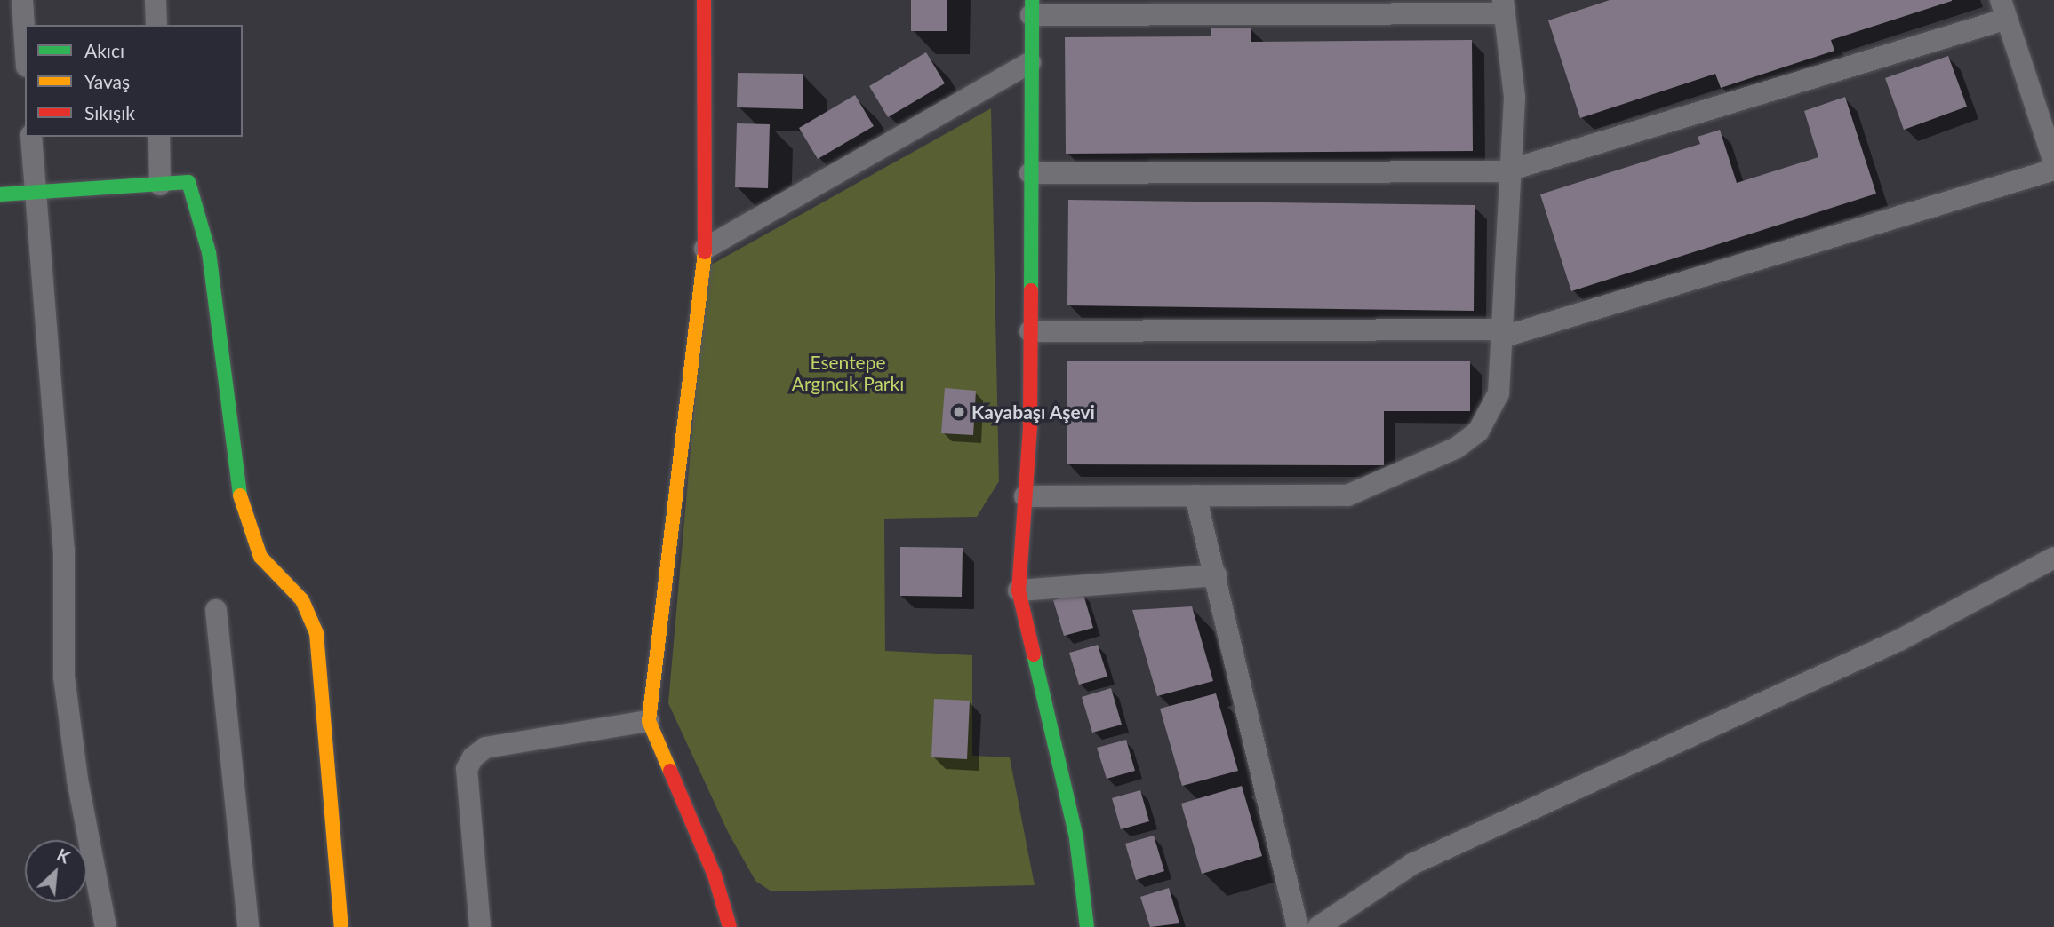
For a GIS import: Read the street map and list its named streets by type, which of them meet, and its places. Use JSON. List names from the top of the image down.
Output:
{
  "parks": ["Esentepe Argıncık Parkı"],
  "places": ["Kayabaşı Aşevi"],
  "legend": ["Akıcı", "Yavaş", "Sıkışık"],
  "north": "top right"
}
